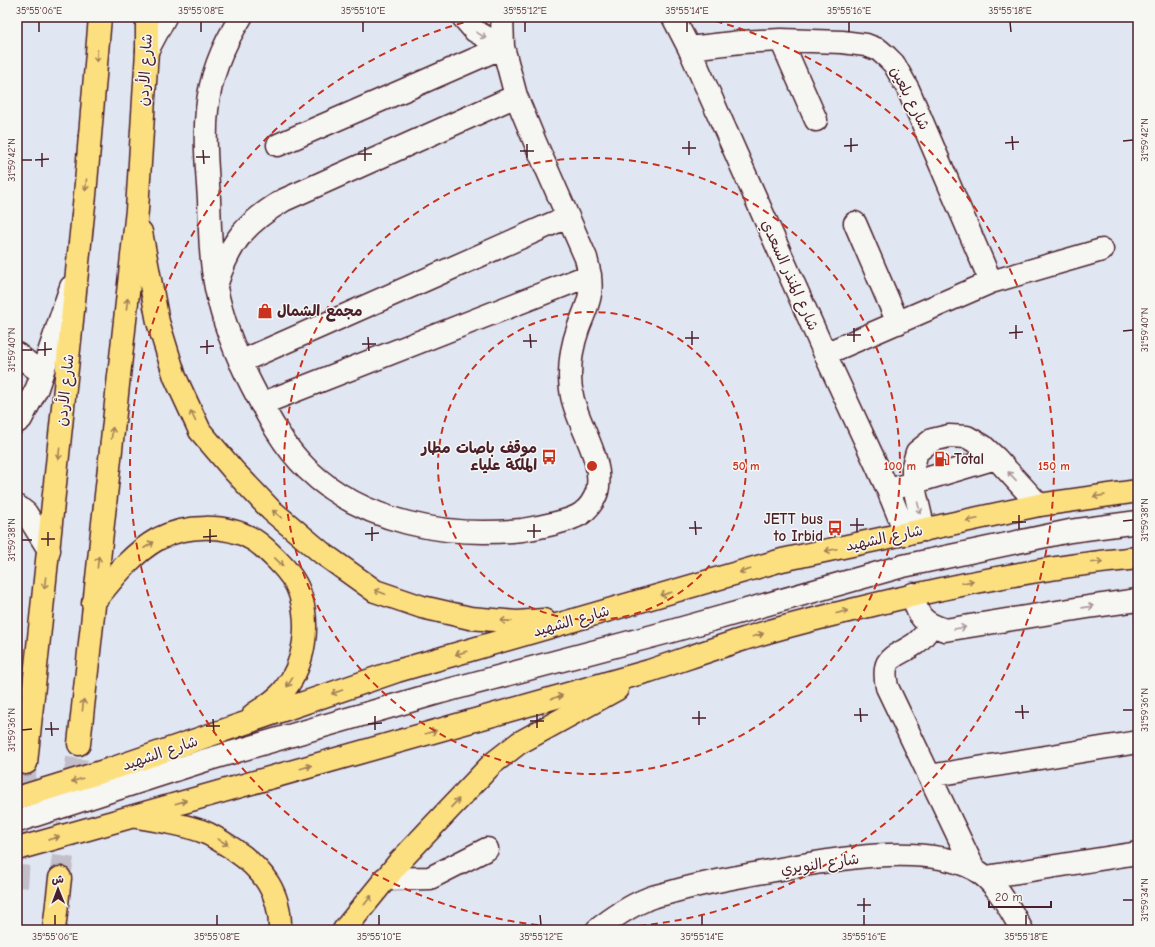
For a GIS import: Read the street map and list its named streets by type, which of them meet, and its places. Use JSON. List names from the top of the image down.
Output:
{
  "streets": {
    "highway": ["شارع الأردن", "شارع الشهيد"],
    "street": ["شارع بلعين", "شارع المنذر السعدي", "شارع النويري"]
  },
  "crossings": [
    ["شارع بلعين", "شارع المنذر السعدي"],
    ["شارع المنذر السعدي", "شارع الشهيد"]
  ],
  "places": {
    "shop": ["مجمع الشمال"],
    "bus stop": ["موقف باصات مطار الملكة علياء", "JETT bus to Irbid"],
    "fuel station": ["Total"]
  },
  "scale_bar": "20 m",
  "north": "top",
  "coordinates": [
    "35°55'06\"E",
    "35°55'08\"E",
    "35°55'10\"E",
    "35°55'12\"E",
    "35°55'14\"E",
    "35°55'16\"E",
    "35°55'18\"E",
    "31°59'42\"N",
    "31°59'40\"N",
    "31°59'38\"N",
    "31°59'36\"N",
    "31°59'34\"N"
  ],
  "rings": ["50 m", "100 m", "150 m"]
}
